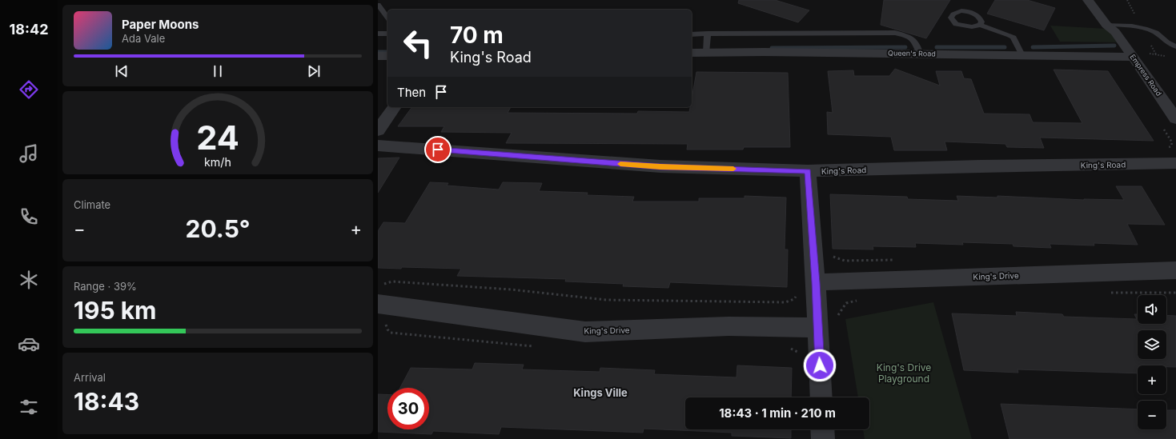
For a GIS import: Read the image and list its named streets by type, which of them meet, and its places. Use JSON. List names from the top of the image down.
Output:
{
  "streets": {
    "street": [
      "Queen's Road",
      "Empress Road",
      "King's Road",
      "King's Drive"
    ]
  },
  "crossings": [
    ["Queen's Road", "Empress Road"]
  ],
  "districts": ["Kings Ville"],
  "parks": ["King's Drive Playground"],
  "page": {
    "tabs": "18:42",
    "turn": ["70 m", "King's Road"],
    "song": ["Paper Moons", "Ada Vale"],
    "then": "Then",
    "tile": [
      "Climate",
      ["Range · 39%", "195 km"],
      ["Arrival", "18:43"]
    ],
    "heat": ["−", "20.5°", "+"],
    "map_buttons": ["+", "−"],
    "limit": "30",
    "trip": "18:43 · 1 min · 210 m",
    "gauge": ["24", "km/h"]
  }
}
